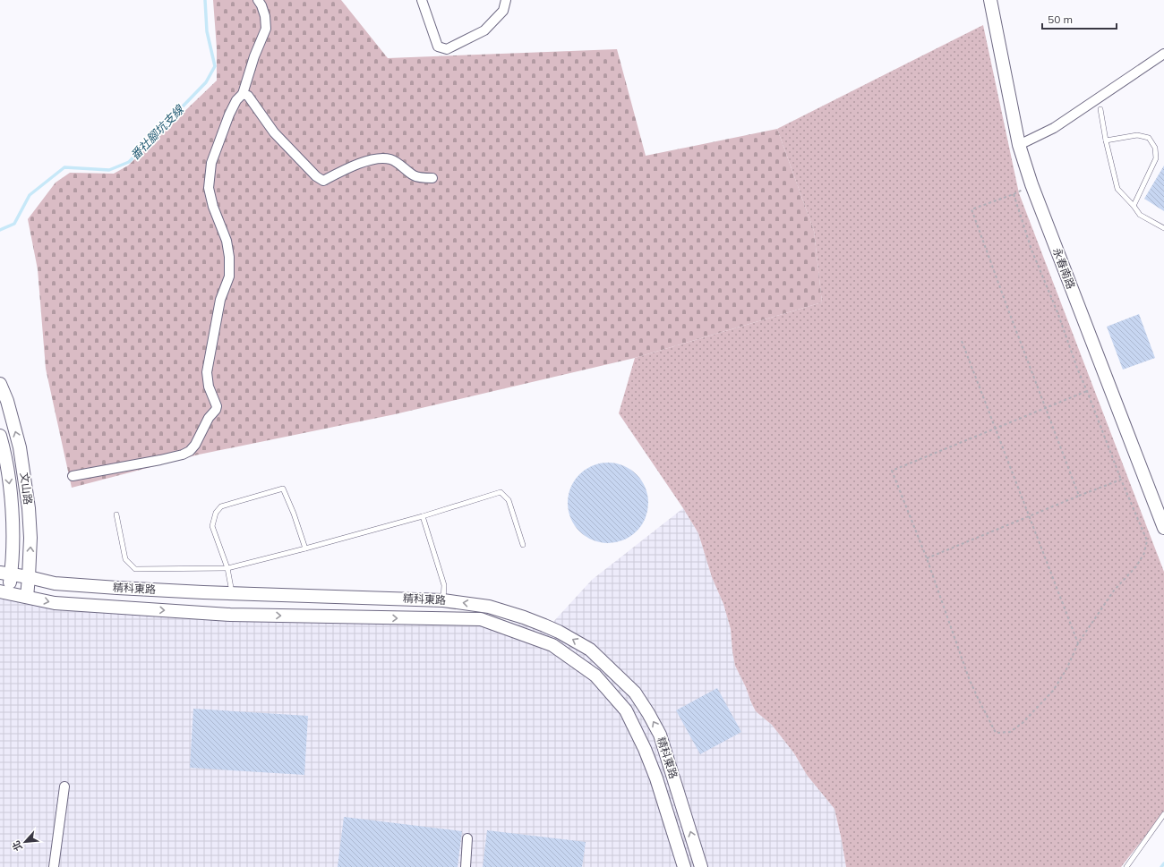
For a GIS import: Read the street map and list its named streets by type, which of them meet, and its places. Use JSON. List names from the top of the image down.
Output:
{
  "streets": {
    "street": ["永春南路", "文山路", "精科東路"]
  },
  "crossings": [
    ["文山路", "精科東路"]
  ],
  "water": ["番社腳坑支線"],
  "scale_bar": "50 m",
  "north": "bottom left"
}
